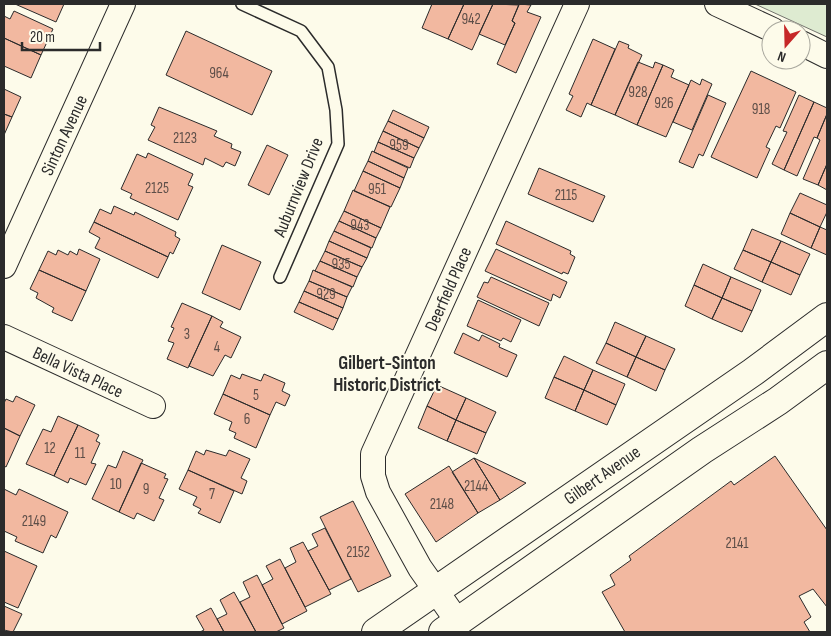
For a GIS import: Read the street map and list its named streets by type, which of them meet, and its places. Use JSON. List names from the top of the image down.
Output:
{
  "streets": {
    "main road": ["Gilbert Avenue"],
    "street": ["Sinton Avenue", "Deerfield Place", "Bella Vista Place"],
    "lane": ["Auburnview Drive"]
  },
  "crossings": [
    ["Deerfield Place", "Gilbert Avenue"]
  ],
  "districts": ["Gilbert-Sinton Historic District"],
  "house_numbers": [
    "942",
    "964",
    "928",
    "926",
    "918",
    "2123",
    "959",
    "2125",
    "951",
    "2115",
    "943",
    "935",
    "929",
    "3",
    "4",
    "5",
    "6",
    "12",
    "11",
    "10",
    "2144",
    "9",
    "7",
    "2148",
    "2149",
    "2141",
    "2152"
  ],
  "scale_bar": "20 m",
  "north": "bottom"
}
